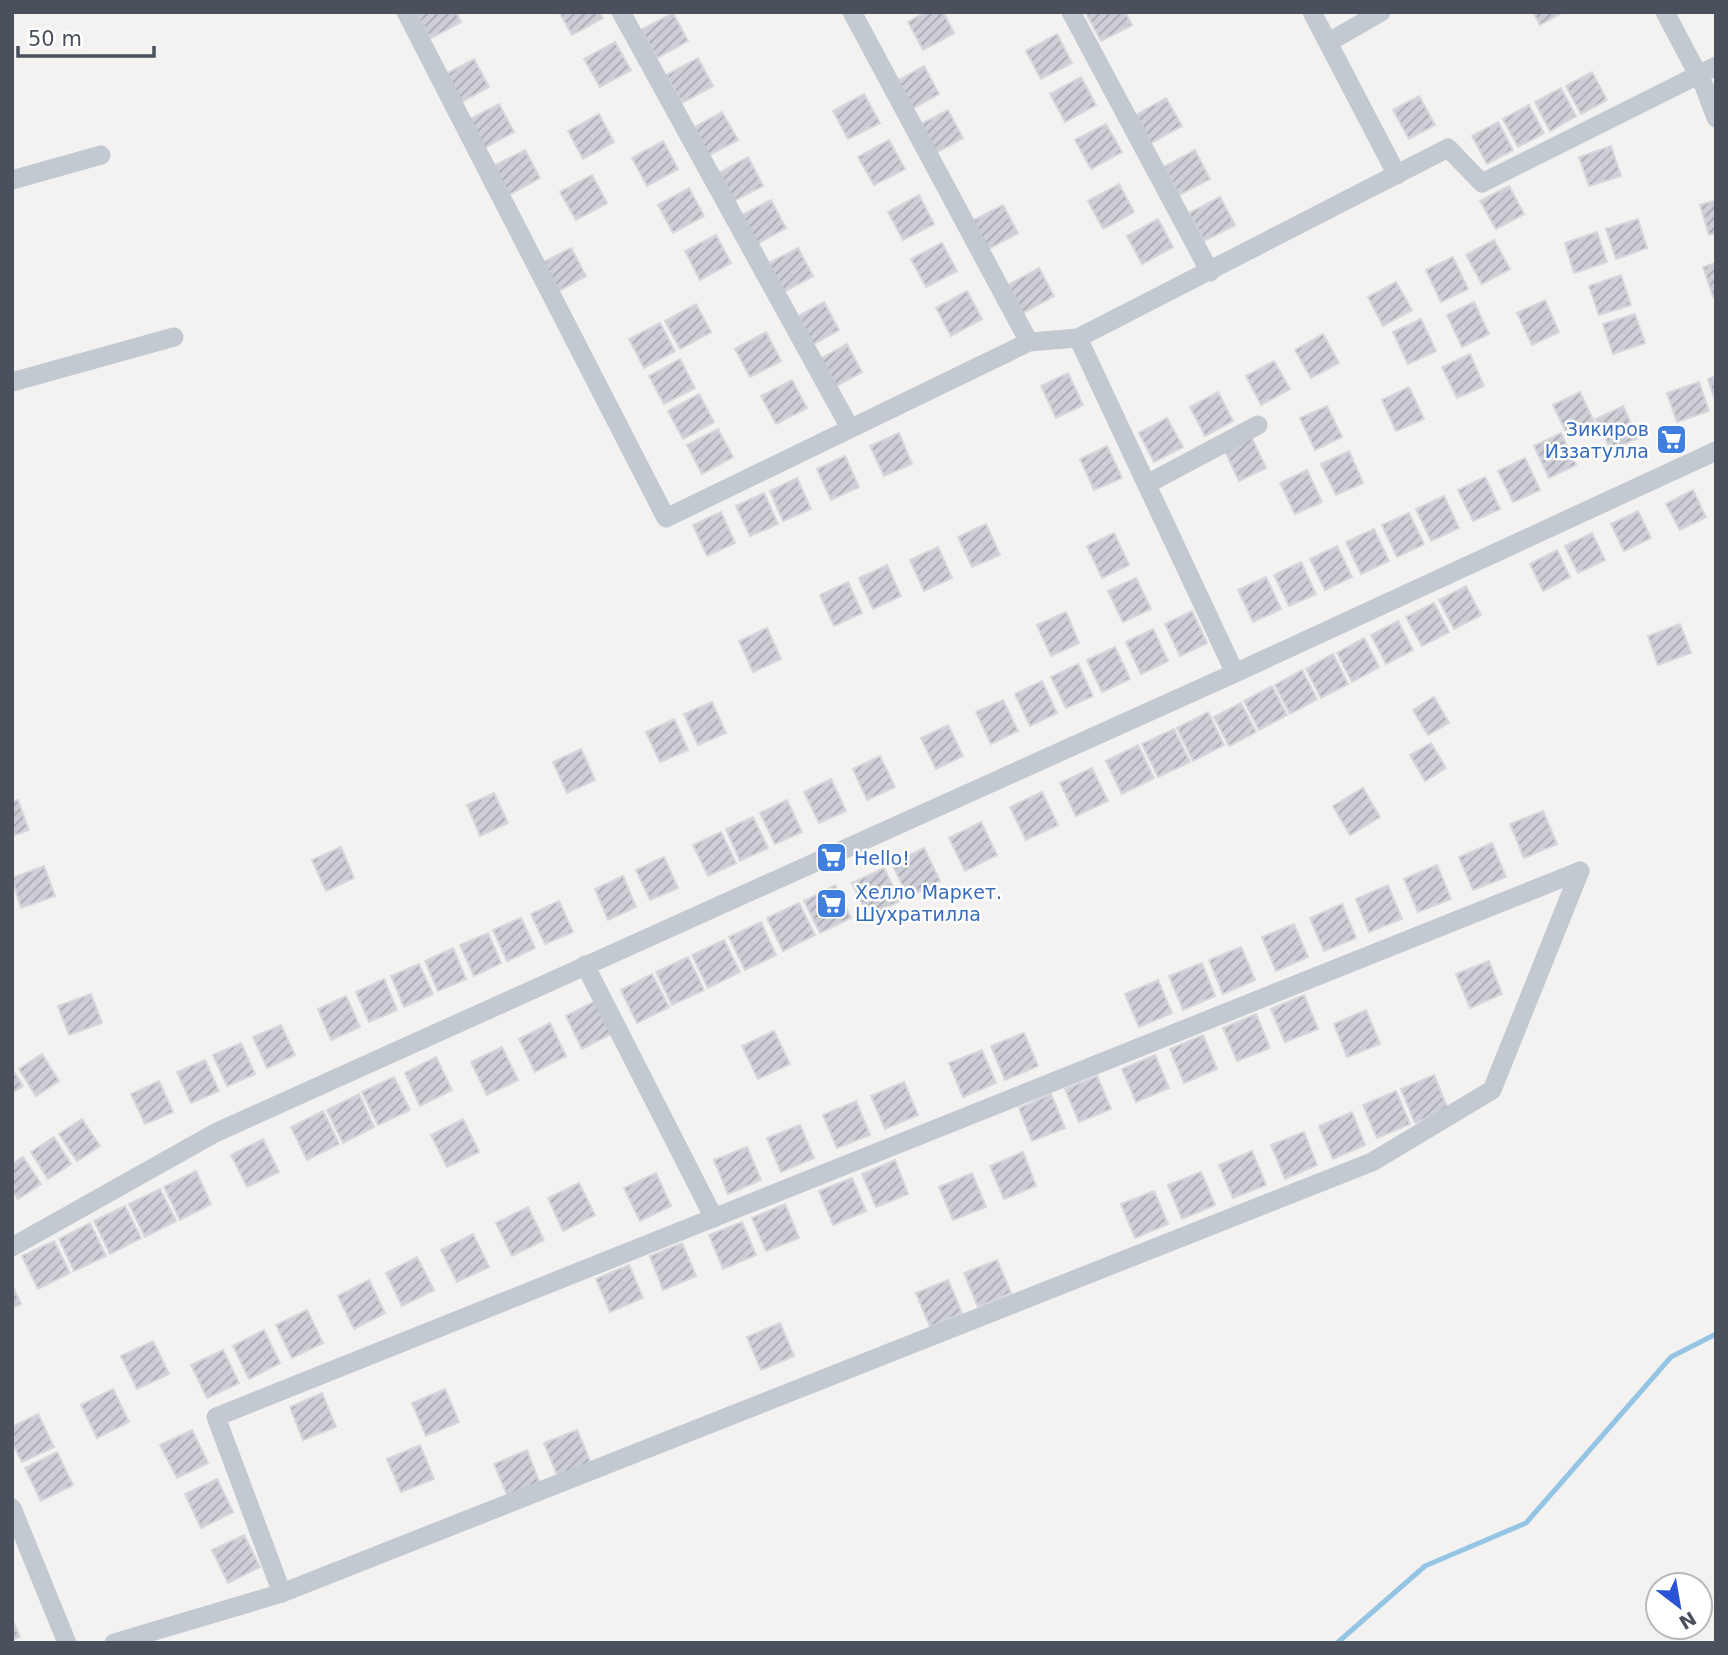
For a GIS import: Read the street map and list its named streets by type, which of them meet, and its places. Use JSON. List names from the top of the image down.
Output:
{
  "places": {
    "supermarket": ["Зикиров Иззатулла", "Hello!", "Хелло Маркет. Шухратилла"]
  },
  "scale_bar": "50 m",
  "north": "bottom right"
}
